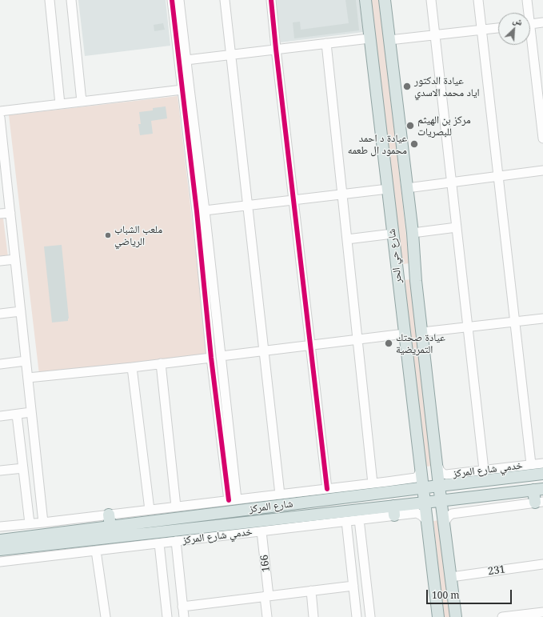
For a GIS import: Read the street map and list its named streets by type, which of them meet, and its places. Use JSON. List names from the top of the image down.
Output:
{
  "streets": {
    "main road": ["شارع حي الحر", "شارع المركز"],
    "street": ["خدمي شارع المركز", "166", "231"]
  },
  "crossings": [
    ["شارع حي الحر", "خدمي شارع المركز"],
    ["شارع حي الحر", "شارع المركز"],
    ["شارع حي الحر", "231"],
    ["خدمي شارع المركز", "شارع المركز"],
    ["خدمي شارع المركز", "166"]
  ],
  "places": [
    "عيادة الدكتور اياد محمد الاسدي",
    "مركز بن الهيثم للبصريات",
    "عيادة د احمد محمود ال طعمه",
    "ملعب الشباب الرياضي",
    "عيادة صحتك التمريضية"
  ],
  "scale_bar": "100 m",
  "north": "top right"
}
